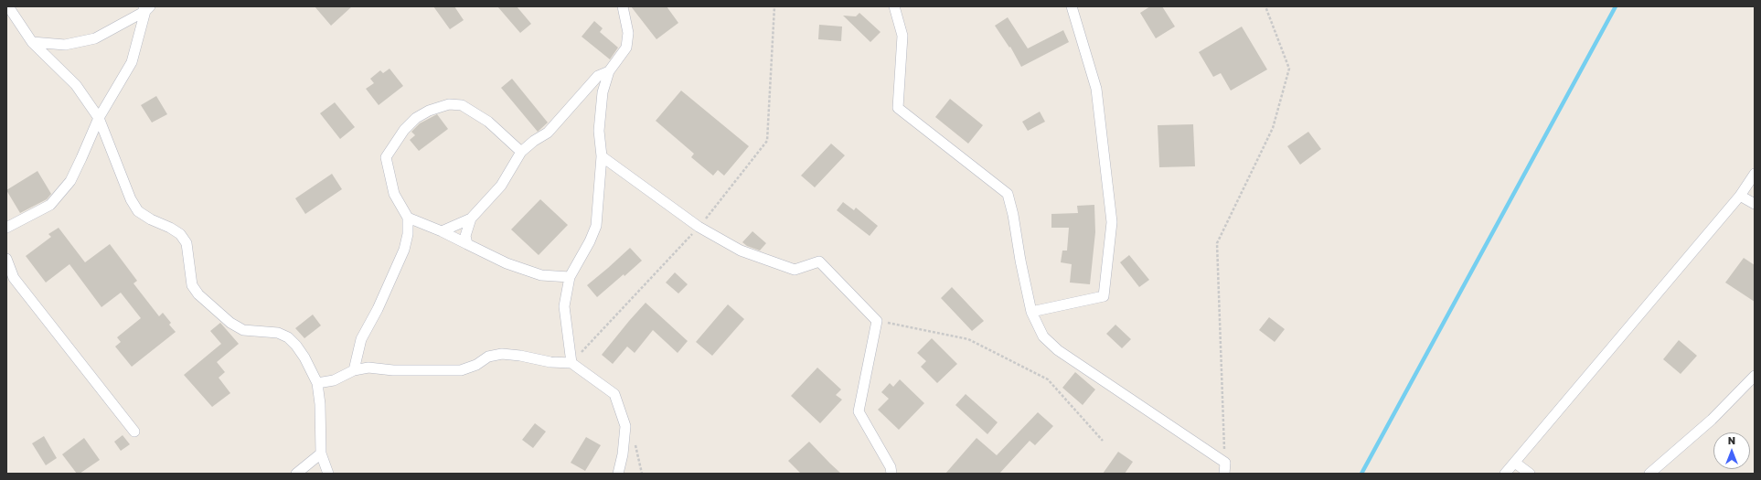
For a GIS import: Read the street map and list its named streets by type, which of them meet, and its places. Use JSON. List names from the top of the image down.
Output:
{
  "north": "top"
}
